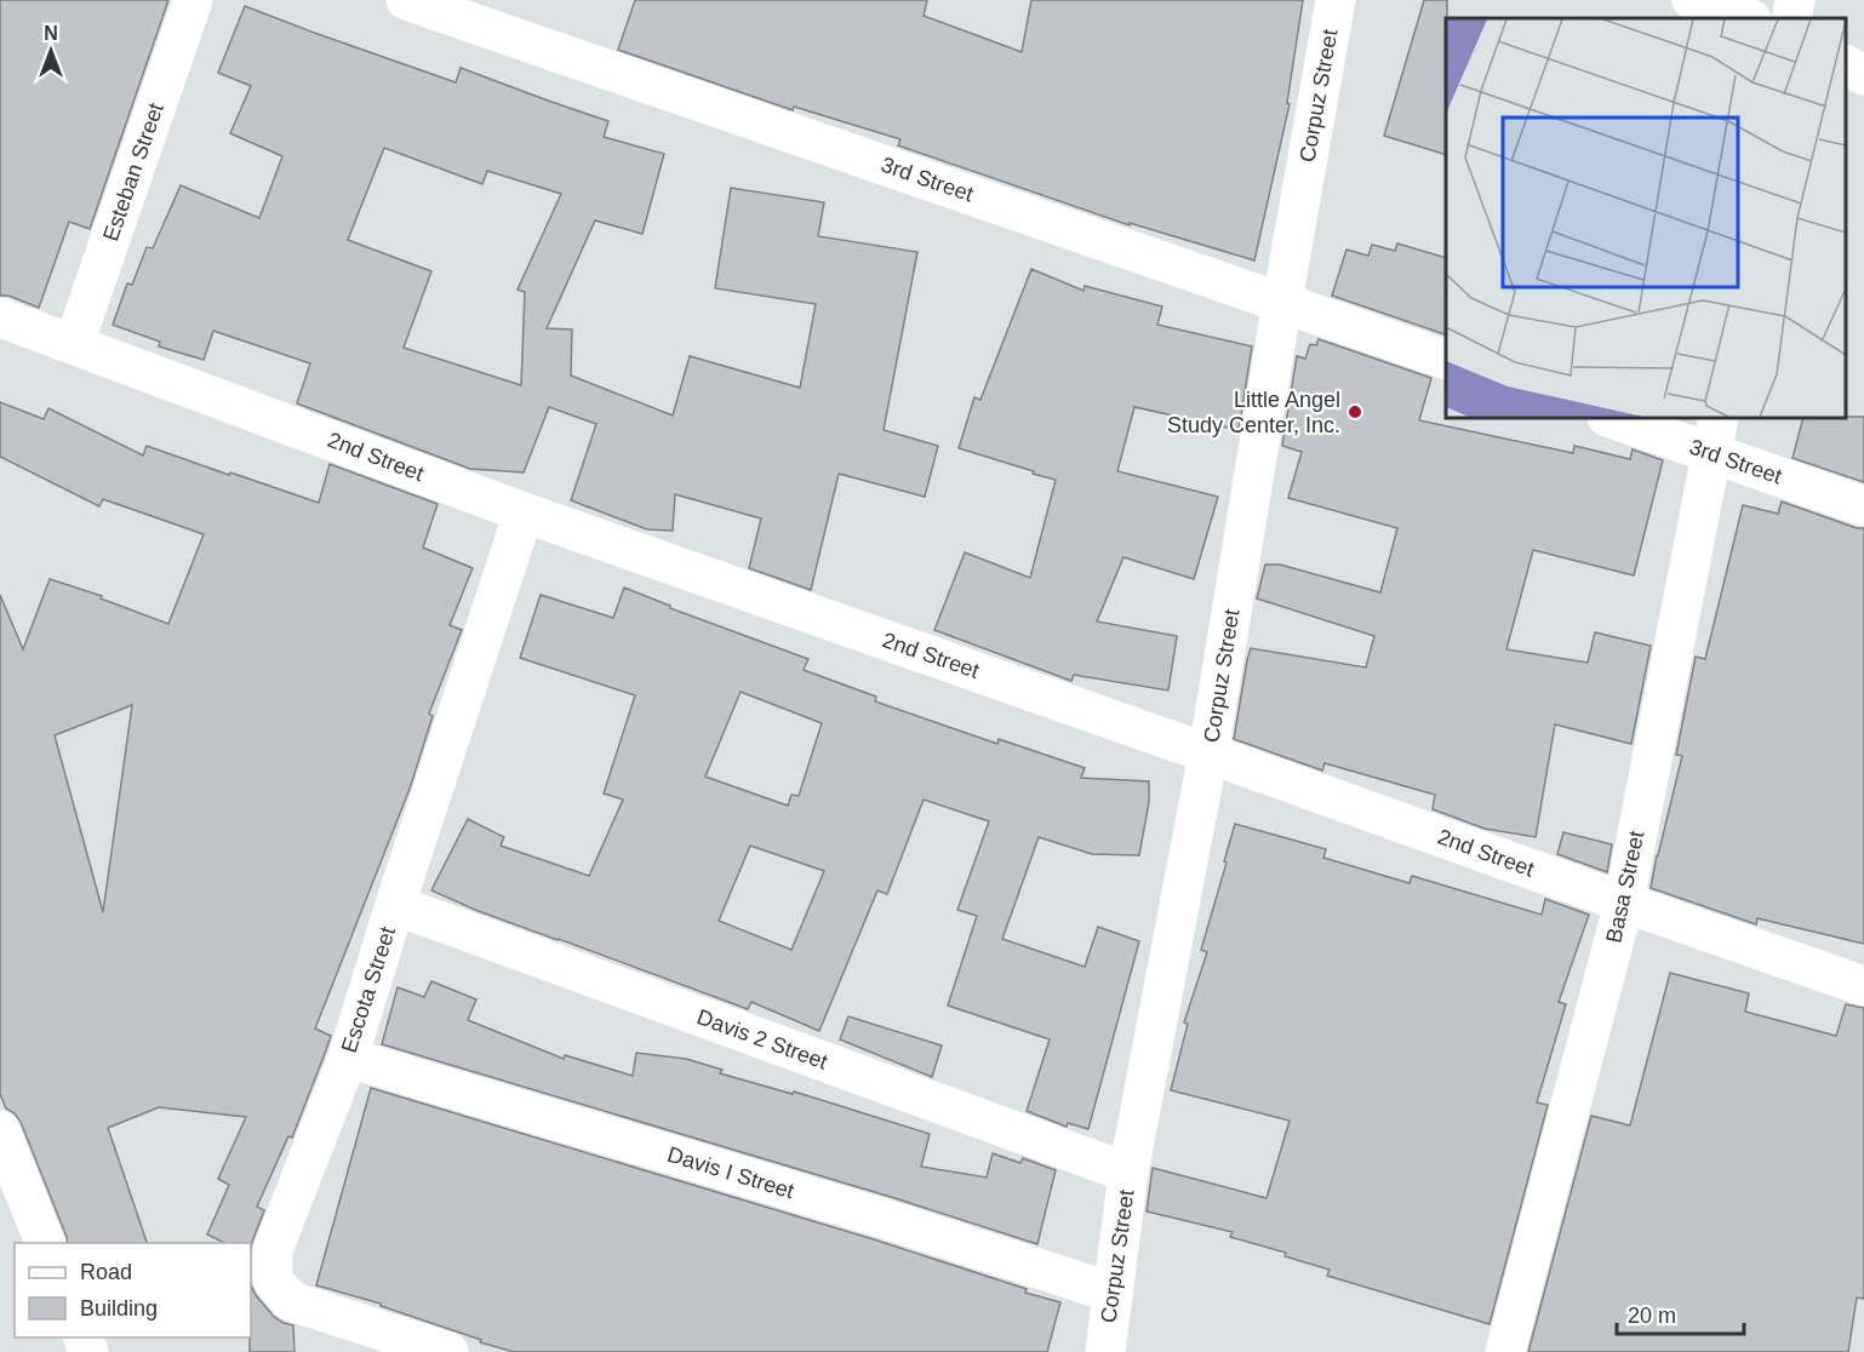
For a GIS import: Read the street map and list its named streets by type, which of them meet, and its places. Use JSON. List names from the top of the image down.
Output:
{
  "streets": {
    "street": [
      "Corpuz Street",
      "Esteban Street",
      "3rd Street",
      "2nd Street",
      "Basa Street",
      "Escota Street",
      "Davis 2 Street",
      "Davis I Street"
    ]
  },
  "crossings": [
    ["Corpuz Street", "3rd Street"],
    ["Corpuz Street", "2nd Street"],
    ["Corpuz Street", "Davis 2 Street"],
    ["Corpuz Street", "Davis I Street"],
    ["Esteban Street", "2nd Street"],
    ["3rd Street", "Basa Street"],
    ["2nd Street", "Basa Street"],
    ["2nd Street", "Escota Street"],
    ["Escota Street", "Davis 2 Street"],
    ["Escota Street", "Davis I Street"]
  ],
  "places": ["Little Angel Study Center, Inc."],
  "legend": ["Road", "Building"],
  "scale_bar": "20 m",
  "north": "top"
}
